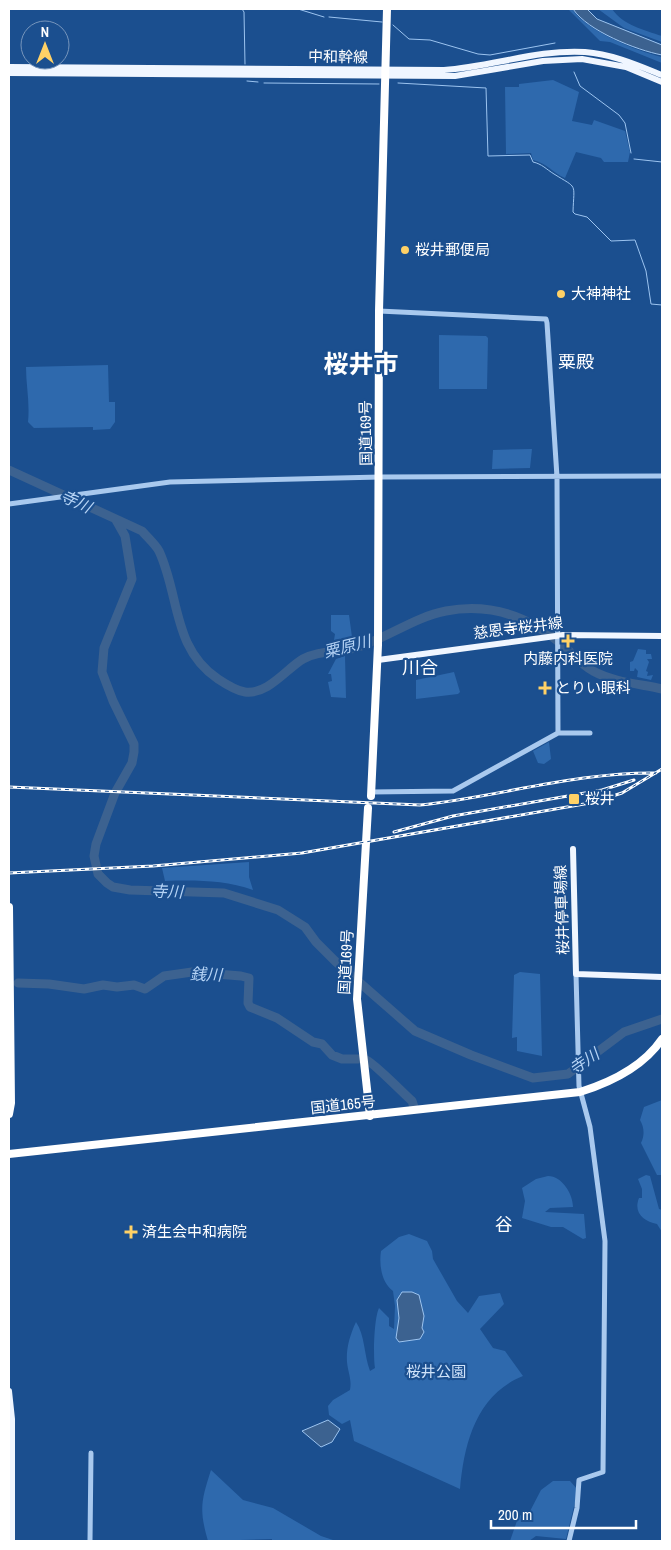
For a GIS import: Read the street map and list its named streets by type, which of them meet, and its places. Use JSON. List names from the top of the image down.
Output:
{
  "streets": {
    "highway": ["国道169号", "国道165号"],
    "main road": ["中和幹線", "慈恩寺桜井線", "桜井停車場線"]
  },
  "crossings": [
    ["中和幹線", "国道169号"],
    ["国道169号", "慈恩寺桜井線"],
    ["国道169号", "国道165号"]
  ],
  "districts": [
    "粟殿",
    "桜井市",
    "川合",
    "谷"
  ],
  "water": ["寺川", "粟原川", "銭川"],
  "parks": ["桜井公園"],
  "places": {
    "other": ["桜井郵便局", "大神神社"],
    "health": ["内藤内科医院", "とりい眼科", "済生会中和病院"],
    "transit": ["桜井"]
  },
  "scale_bar": "200 m",
  "north": "top"
}
